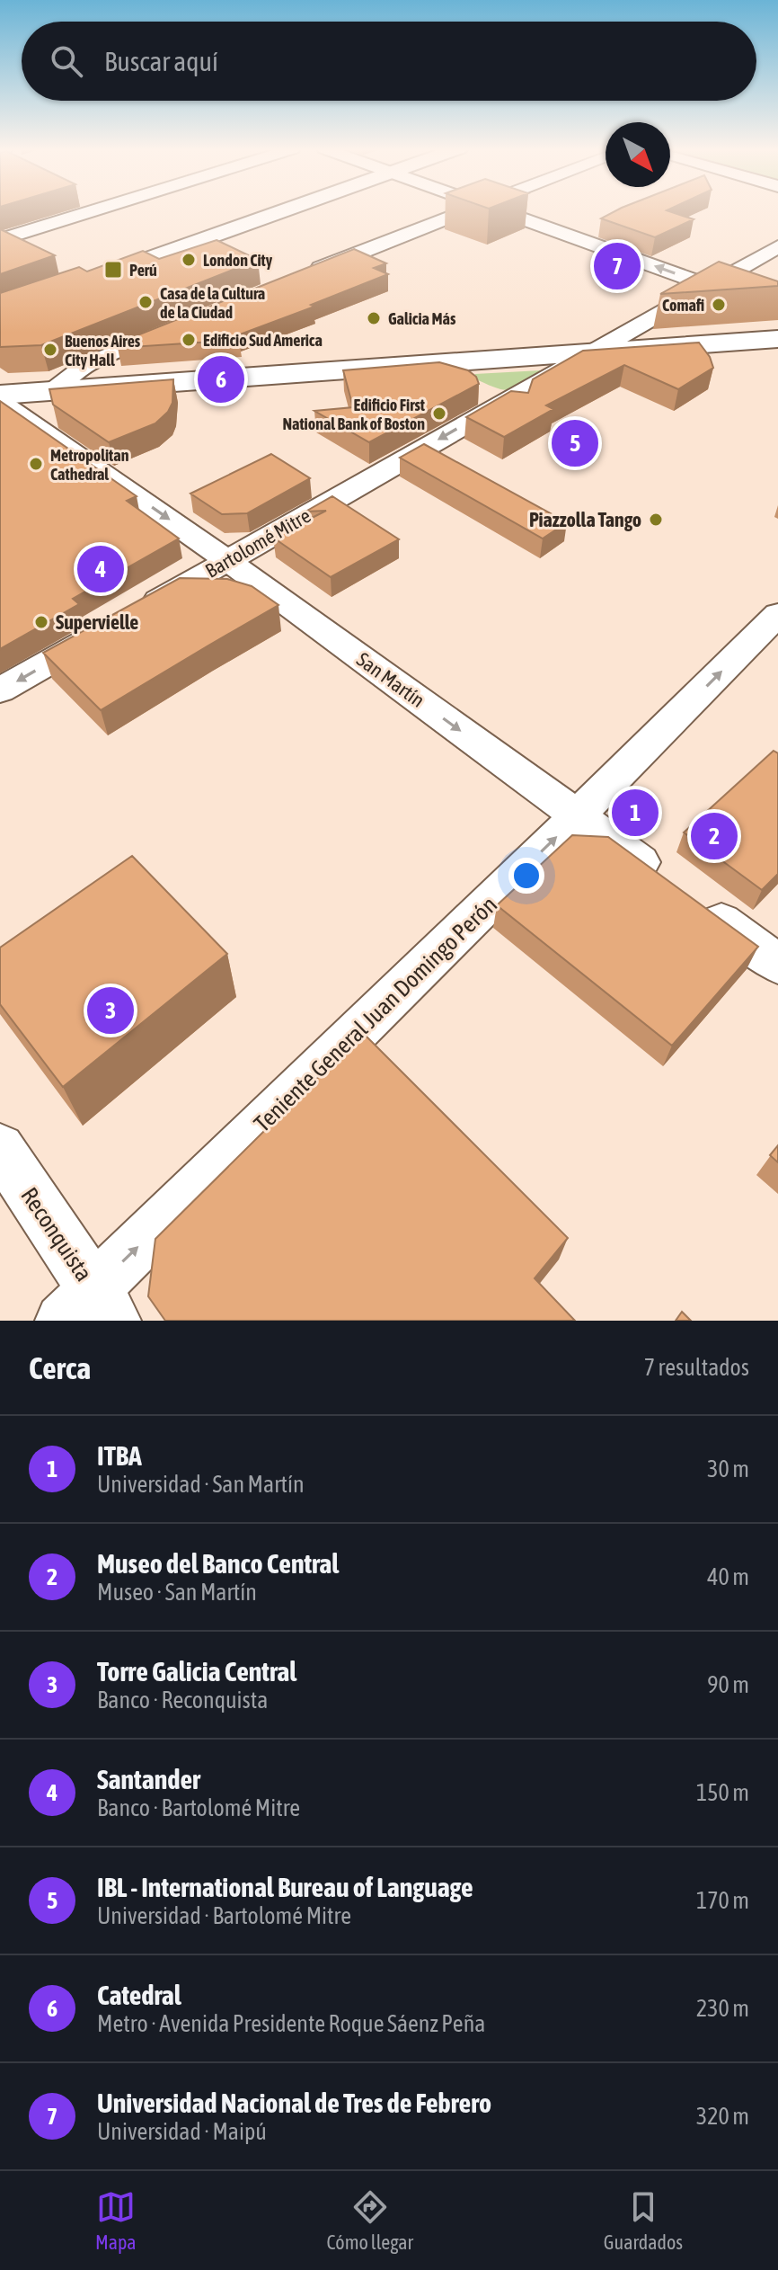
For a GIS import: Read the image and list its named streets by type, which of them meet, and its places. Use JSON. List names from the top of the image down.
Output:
{
  "streets": {
    "street": [
      "Bartolomé Mitre",
      "San Martín",
      "Teniente General Juan Domingo Perón",
      "Reconquista"
    ]
  },
  "crossings": [
    ["Bartolomé Mitre", "San Martín"],
    ["San Martín", "Teniente General Juan Domingo Perón"],
    ["Teniente General Juan Domingo Perón", "Reconquista"]
  ],
  "one_way": ["San Martín", "Teniente General Juan Domingo Perón"],
  "places": {
    "other": [
      "London City",
      "Casa de la Cultura de la Ciudad",
      "Comafi",
      "Galicia Más",
      "Edificio Sud America",
      "Buenos Aires City Hall",
      "Edificio First National Bank of Boston",
      "Metropolitan Cathedral",
      "Piazzolla Tango",
      "Supervielle"
    ],
    "transit": ["Perú"]
  },
  "north": "bottom right",
  "page": {
    "search": "Buscar aquí",
    "pins": [
      "7",
      "6",
      "5",
      "4",
      "1",
      "2",
      "3"
    ],
    "heading": ["Cerca", "7 resultados"],
    "list": [
      {
        "mark": "1",
        "name": "ITBA",
        "note": "Universidad · San Martín",
        "value": "30 m"
      },
      {
        "mark": "2",
        "name": "Museo del Banco Central",
        "note": "Museo · San Martín",
        "value": "40 m"
      },
      {
        "mark": "3",
        "name": "Torre Galicia Central",
        "note": "Banco · Reconquista",
        "value": "90 m"
      },
      {
        "mark": "4",
        "name": "Santander",
        "note": "Banco · Bartolomé Mitre",
        "value": "150 m"
      },
      {
        "mark": "5",
        "name": "IBL - International Bureau of Language",
        "note": "Universidad · Bartolomé Mitre",
        "value": "170 m"
      },
      {
        "mark": "6",
        "name": "Catedral",
        "note": "Metro · Avenida Presidente Roque Sáenz Peña",
        "value": "230 m"
      },
      {
        "mark": "7",
        "name": "Universidad Nacional de Tres de Febrero",
        "note": "Universidad · Maipú",
        "value": "320 m"
      }
    ],
    "nav": ["Mapa", "Cómo llegar", "Guardados"]
  }
}
